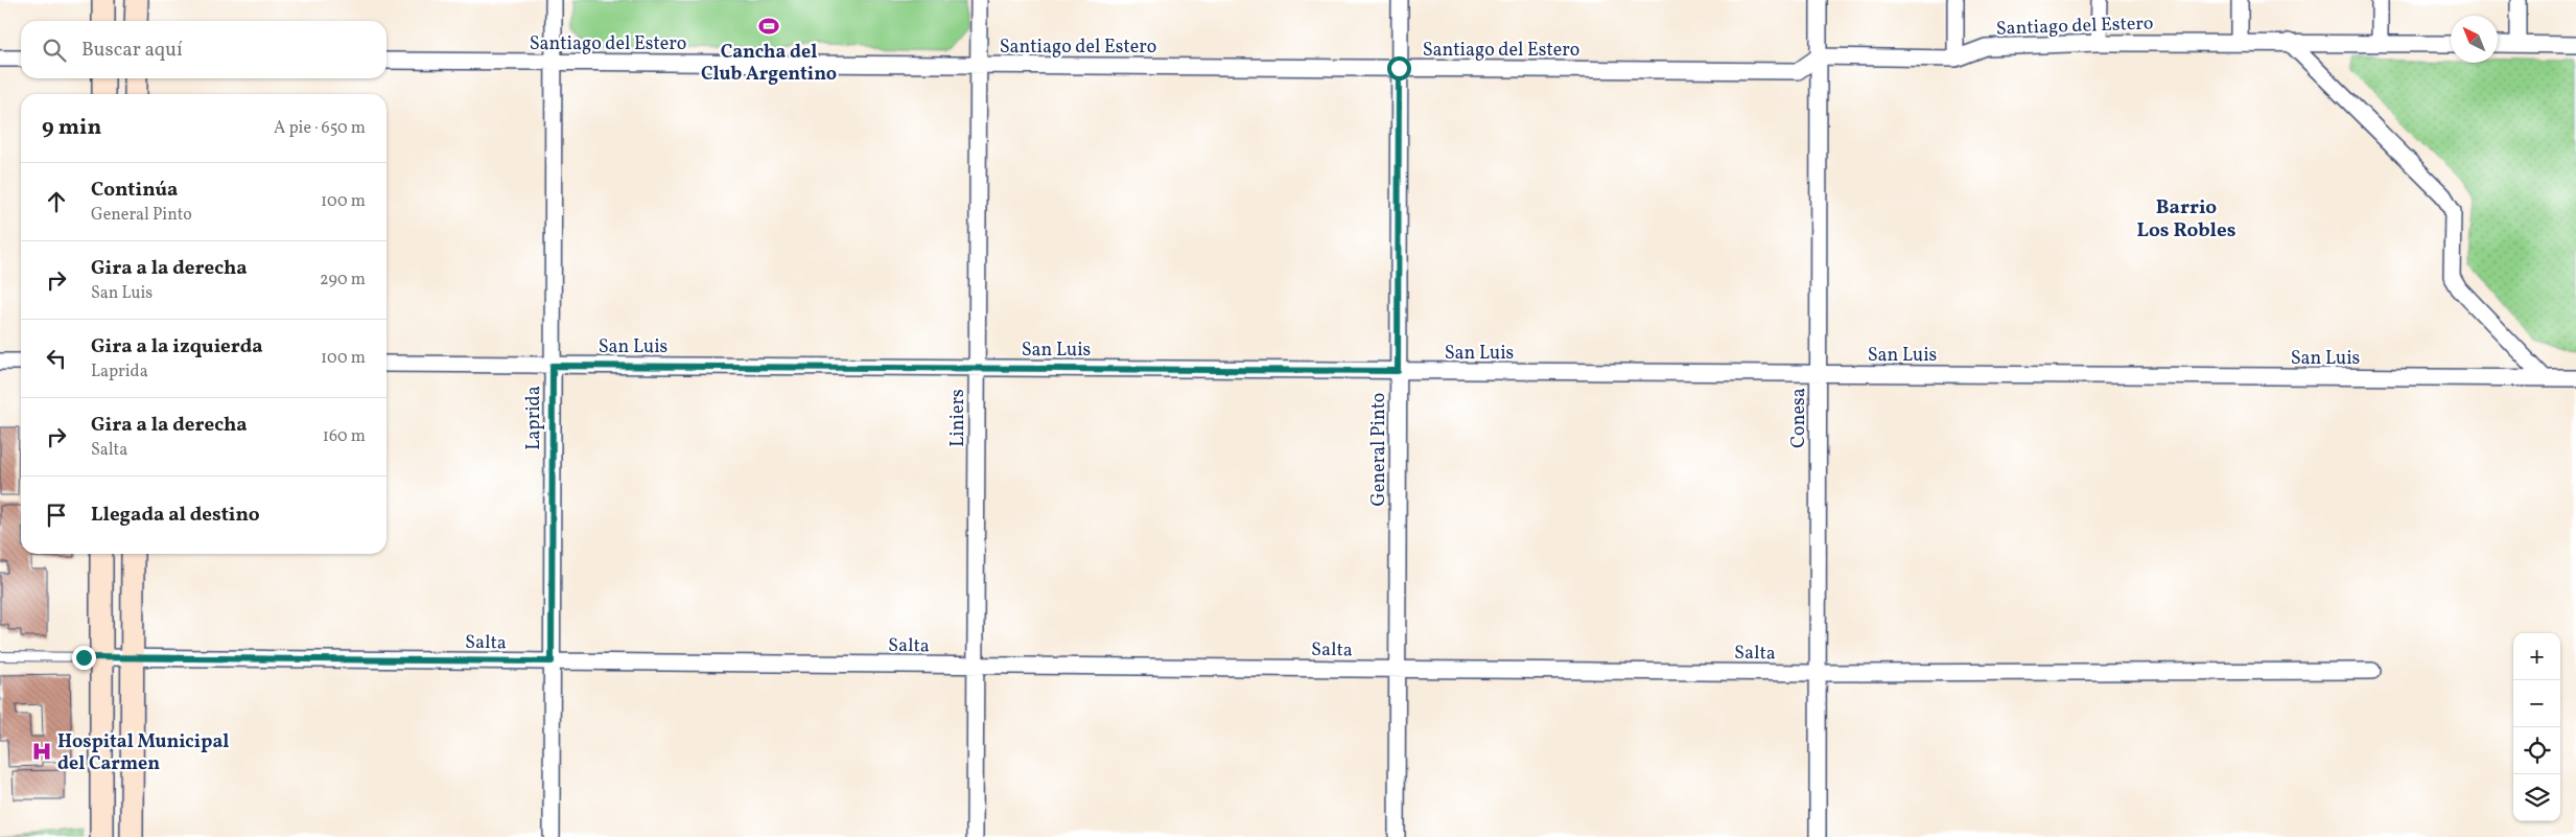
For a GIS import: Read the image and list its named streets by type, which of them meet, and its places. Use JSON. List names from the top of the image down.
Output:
{
  "streets": {
    "street": [
      "Santiago del Estero",
      "San Luis",
      "Laprida",
      "Liniers",
      "Conesa",
      "General Pinto",
      "Salta"
    ]
  },
  "crossings": [
    ["Santiago del Estero", "Laprida"],
    ["Santiago del Estero", "Liniers"],
    ["Santiago del Estero", "Conesa"],
    ["Santiago del Estero", "General Pinto"],
    ["San Luis", "Laprida"],
    ["San Luis", "Liniers"],
    ["San Luis", "Conesa"],
    ["San Luis", "General Pinto"],
    ["Laprida", "Salta"],
    ["Liniers", "Salta"],
    ["Conesa", "Salta"],
    ["General Pinto", "Salta"]
  ],
  "districts": ["Barrio Los Robles"],
  "places": {
    "sports": ["Cancha del Club Argentino"],
    "hospital": ["Hospital Municipal del Carmen"]
  },
  "north": "top left",
  "page": {
    "search": "Buscar aquí",
    "heading": ["9 min", "A pie · 650 m"],
    "list": [
      ["Continúa", "General Pinto", "100 m"],
      ["Gira a la derecha", "San Luis", "290 m"],
      ["Gira a la izquierda", "Laprida", "100 m"],
      ["Gira a la derecha", "Salta", "160 m"],
      "Llegada al destino"
    ],
    "map_buttons": ["+", "−"]
  }
}
